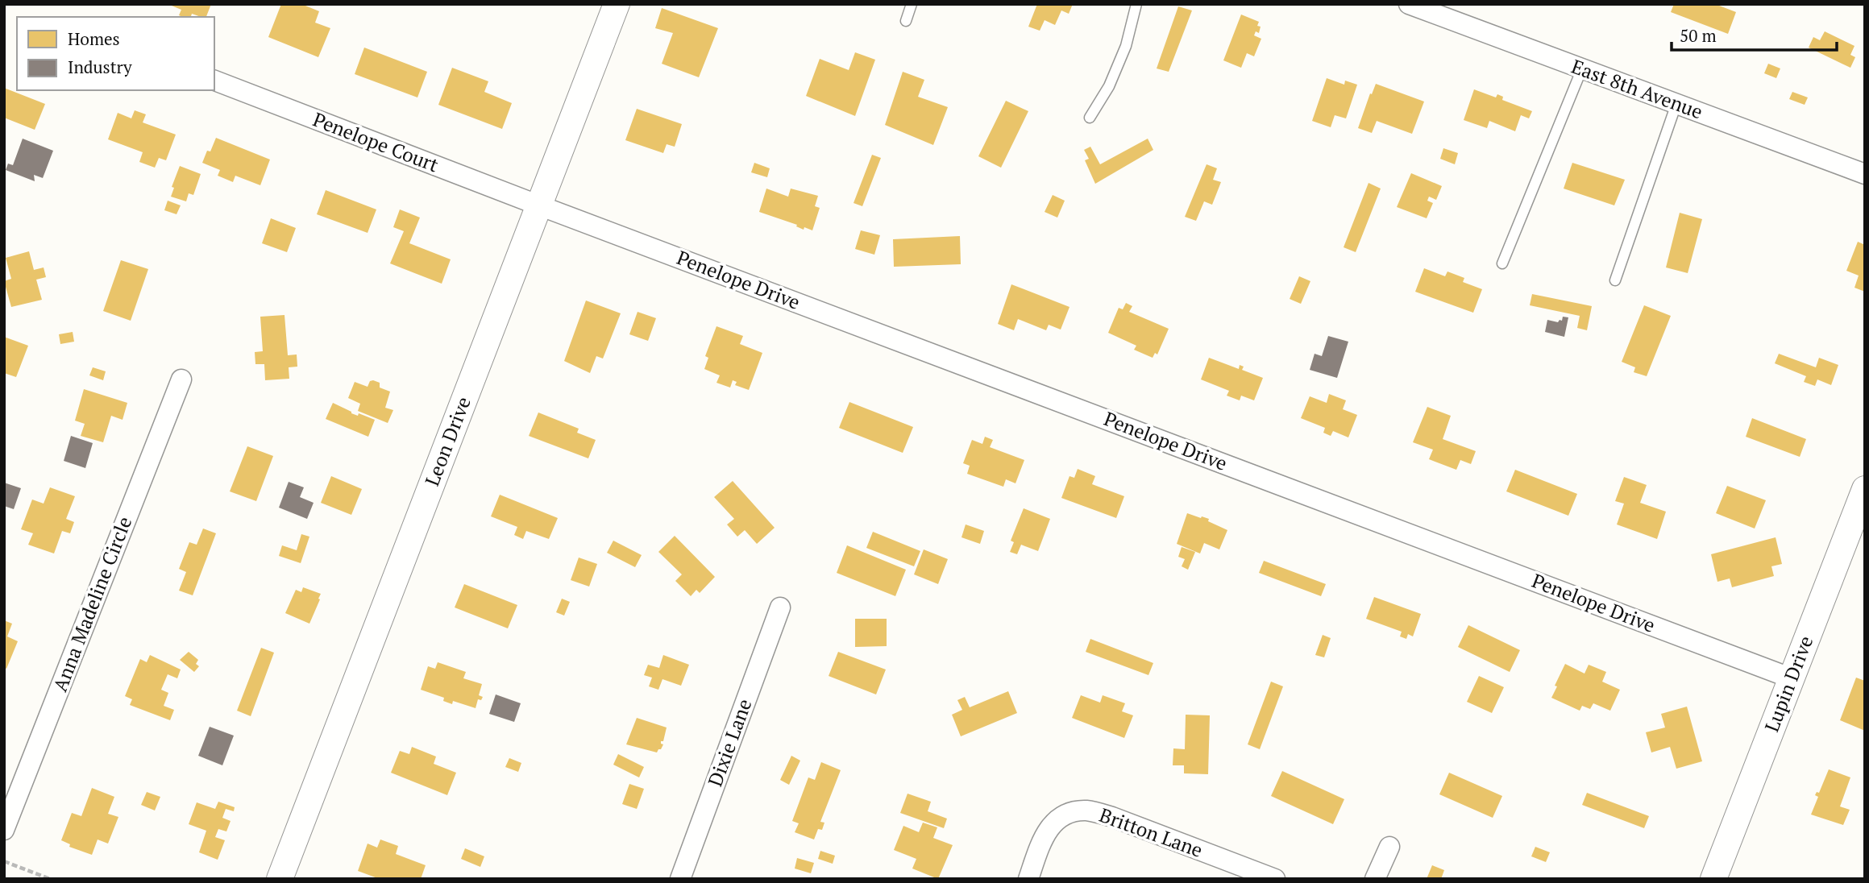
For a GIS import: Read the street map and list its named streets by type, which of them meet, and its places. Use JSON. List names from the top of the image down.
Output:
{
  "streets": {
    "street": [
      "East 8th Avenue",
      "Penelope Court",
      "Penelope Drive",
      "Leon Drive",
      "Anna Madeline Circle",
      "Lupin Drive",
      "Dixie Lane",
      "Britton Lane"
    ]
  },
  "crossings": [
    ["Penelope Court", "Penelope Drive"],
    ["Penelope Court", "Leon Drive"],
    ["Penelope Drive", "Leon Drive"],
    ["Penelope Drive", "Lupin Drive"]
  ],
  "legend": ["Homes", "Industry"],
  "scale_bar": "50 m"
}
